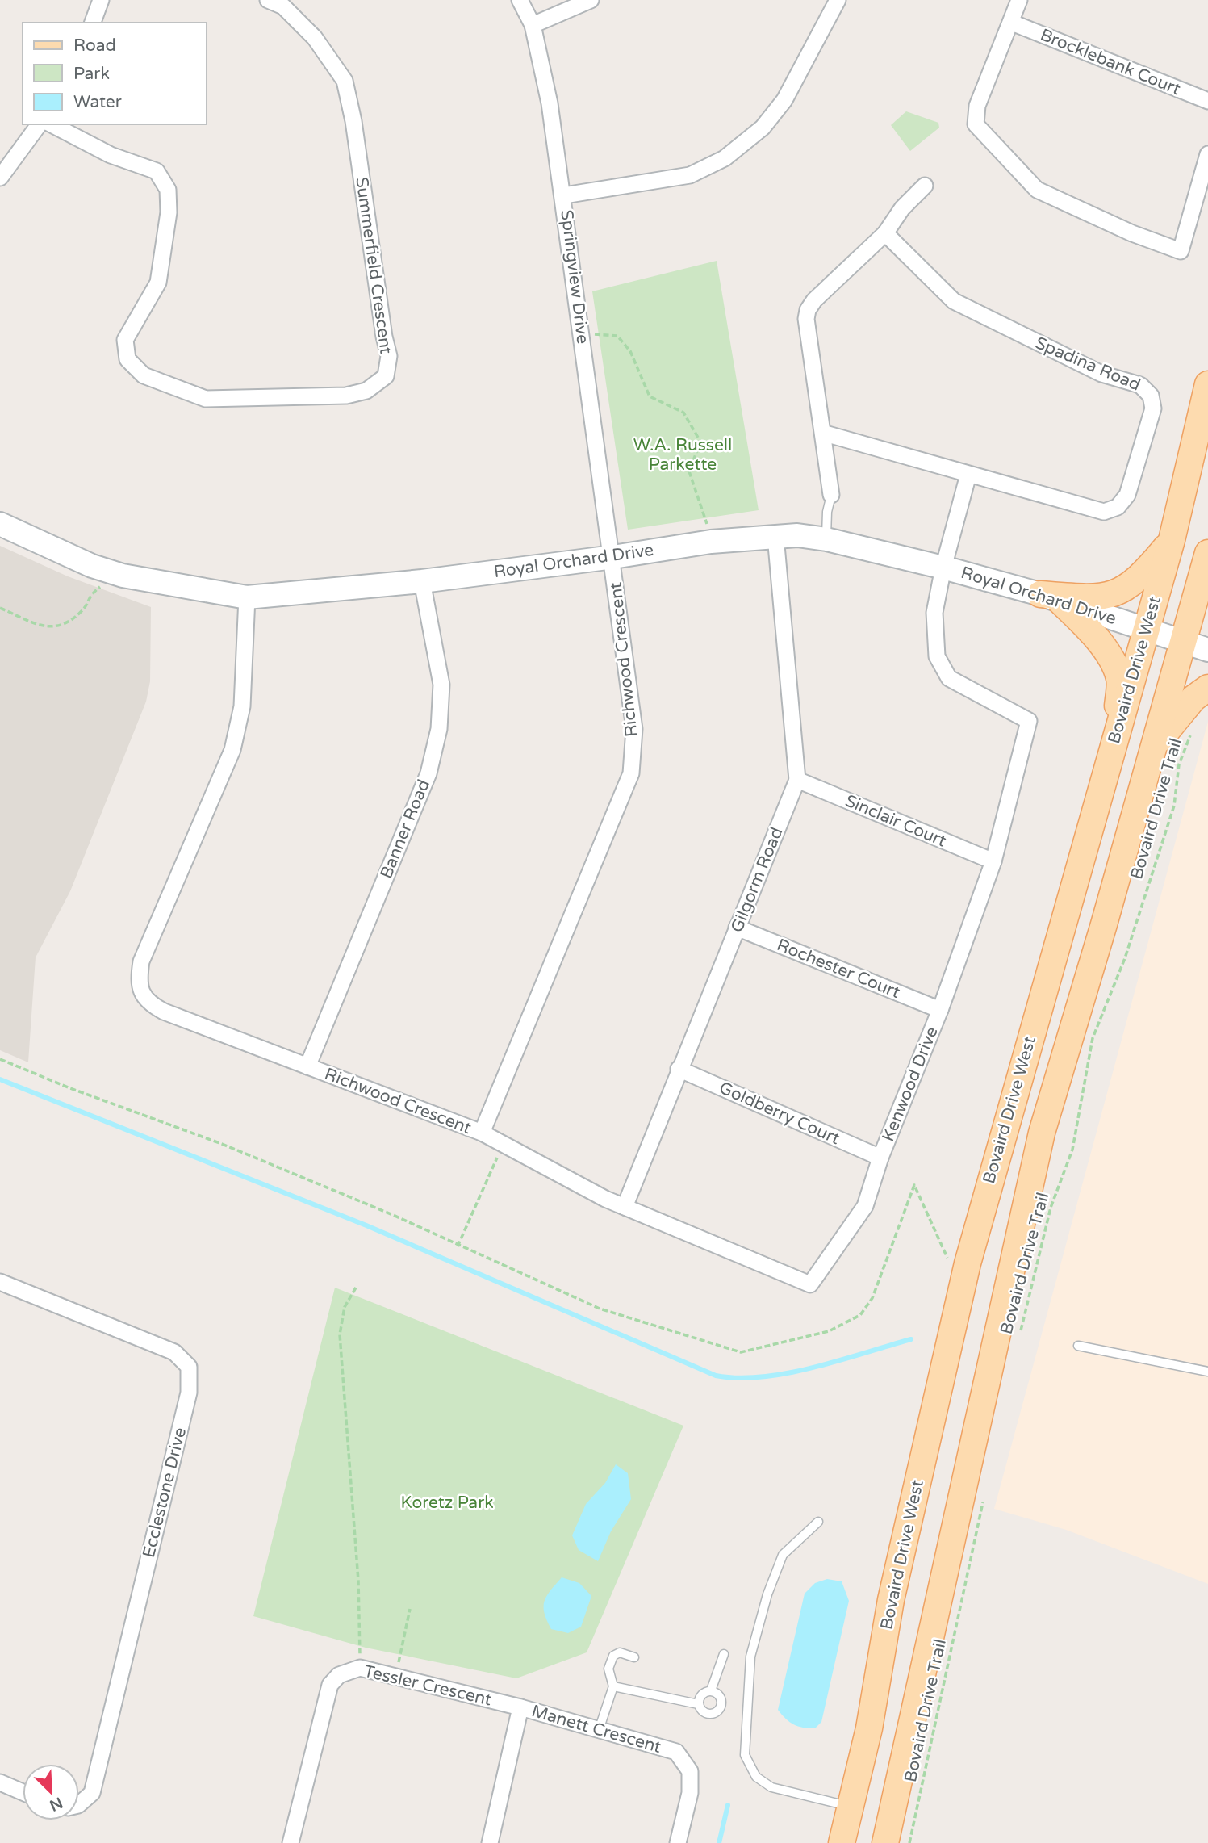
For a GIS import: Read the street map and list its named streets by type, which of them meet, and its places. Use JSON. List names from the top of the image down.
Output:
{
  "streets": {
    "main road": ["Bovaird Drive West"],
    "street": [
      "Brocklebank Court",
      "Summerfield Crescent",
      "Springview Drive",
      "Spadina Road",
      "Royal Orchard Drive",
      "Richwood Crescent",
      "Sinclair Court",
      "Banner Road",
      "Gilgorm Road",
      "Rochester Court",
      "Kenwood Drive",
      "Goldberry Court",
      "Ecclestone Drive",
      "Tessler Crescent",
      "Manett Crescent"
    ],
    "path": ["Bovaird Drive Trail"]
  },
  "crossings": [
    ["Springview Drive", "Royal Orchard Drive"],
    ["Springview Drive", "Richwood Crescent"],
    ["Royal Orchard Drive", "Richwood Crescent"],
    ["Royal Orchard Drive", "Bovaird Drive West"],
    ["Royal Orchard Drive", "Banner Road"],
    ["Royal Orchard Drive", "Gilgorm Road"],
    ["Royal Orchard Drive", "Kenwood Drive"],
    ["Richwood Crescent", "Banner Road"],
    ["Richwood Crescent", "Kenwood Drive"],
    ["Sinclair Court", "Gilgorm Road"],
    ["Sinclair Court", "Kenwood Drive"],
    ["Gilgorm Road", "Rochester Court"],
    ["Gilgorm Road", "Kenwood Drive"],
    ["Gilgorm Road", "Goldberry Court"],
    ["Rochester Court", "Kenwood Drive"],
    ["Kenwood Drive", "Goldberry Court"],
    ["Tessler Crescent", "Manett Crescent"]
  ],
  "parks": ["W.A. Russell Parkette", "Koretz Park"],
  "legend": ["Road", "Park", "Water"],
  "north": "bottom right"
}
